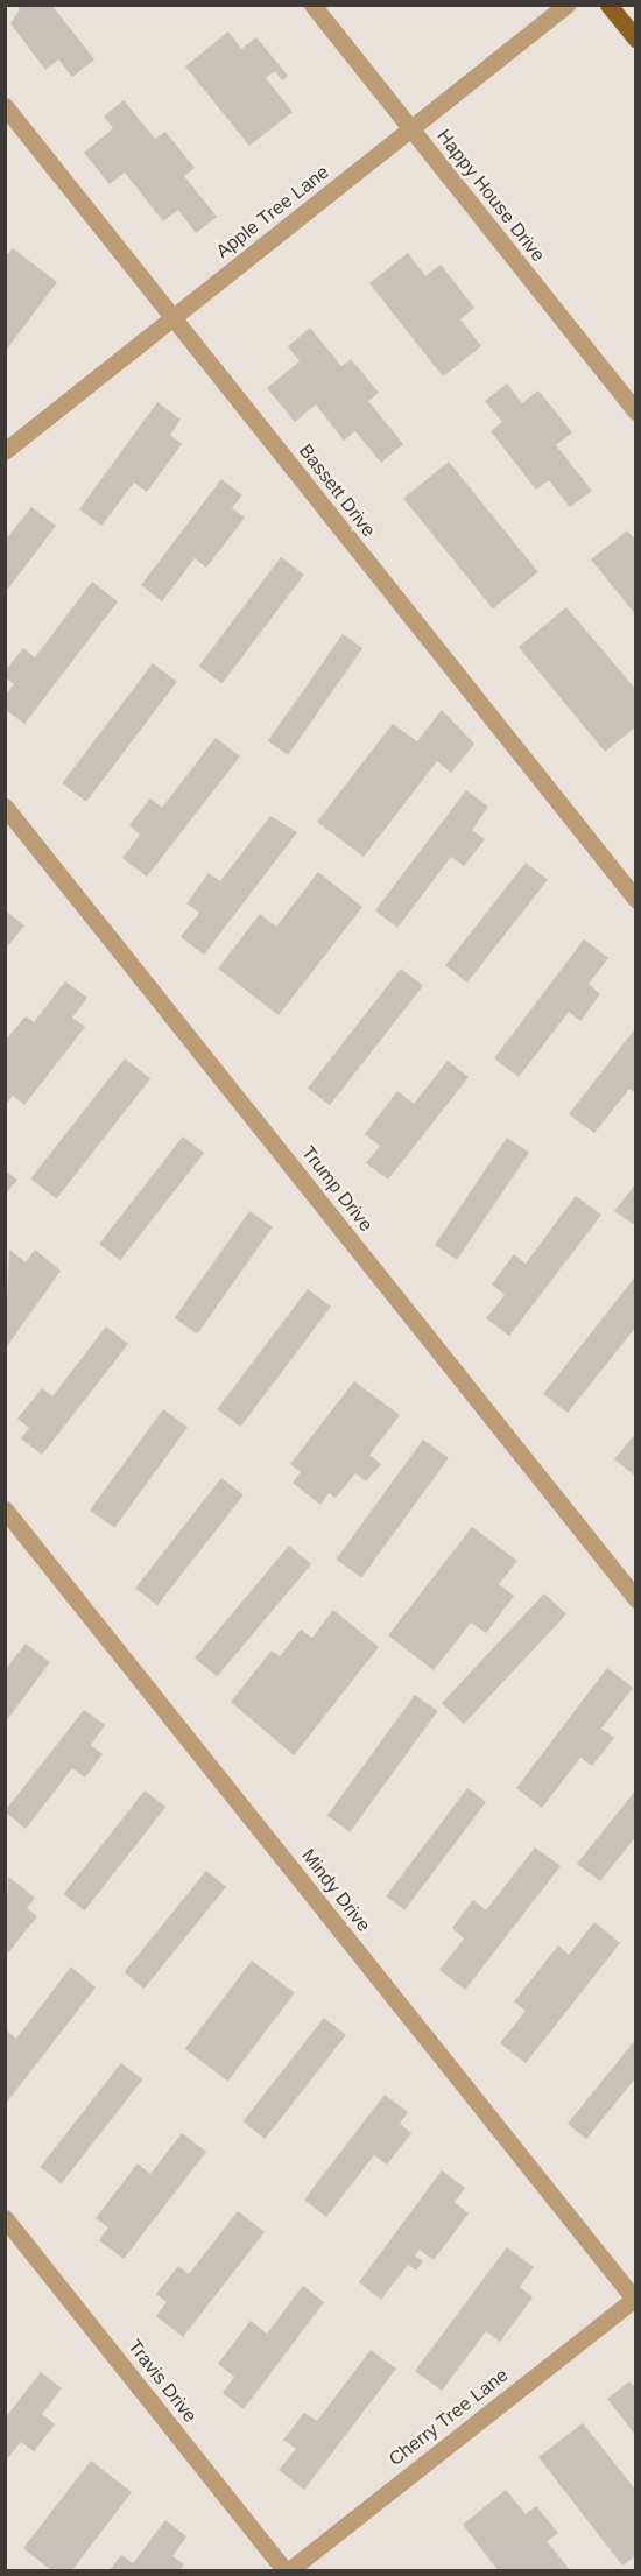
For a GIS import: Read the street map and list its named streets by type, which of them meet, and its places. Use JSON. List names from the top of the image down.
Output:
{
  "streets": {
    "street": [
      "Happy House Drive",
      "Apple Tree Lane",
      "Bassett Drive",
      "Trump Drive",
      "Mindy Drive",
      "Travis Drive",
      "Cherry Tree Lane"
    ]
  },
  "crossings": [
    ["Happy House Drive", "Apple Tree Lane"],
    ["Apple Tree Lane", "Bassett Drive"],
    ["Mindy Drive", "Cherry Tree Lane"],
    ["Travis Drive", "Cherry Tree Lane"]
  ]
}
